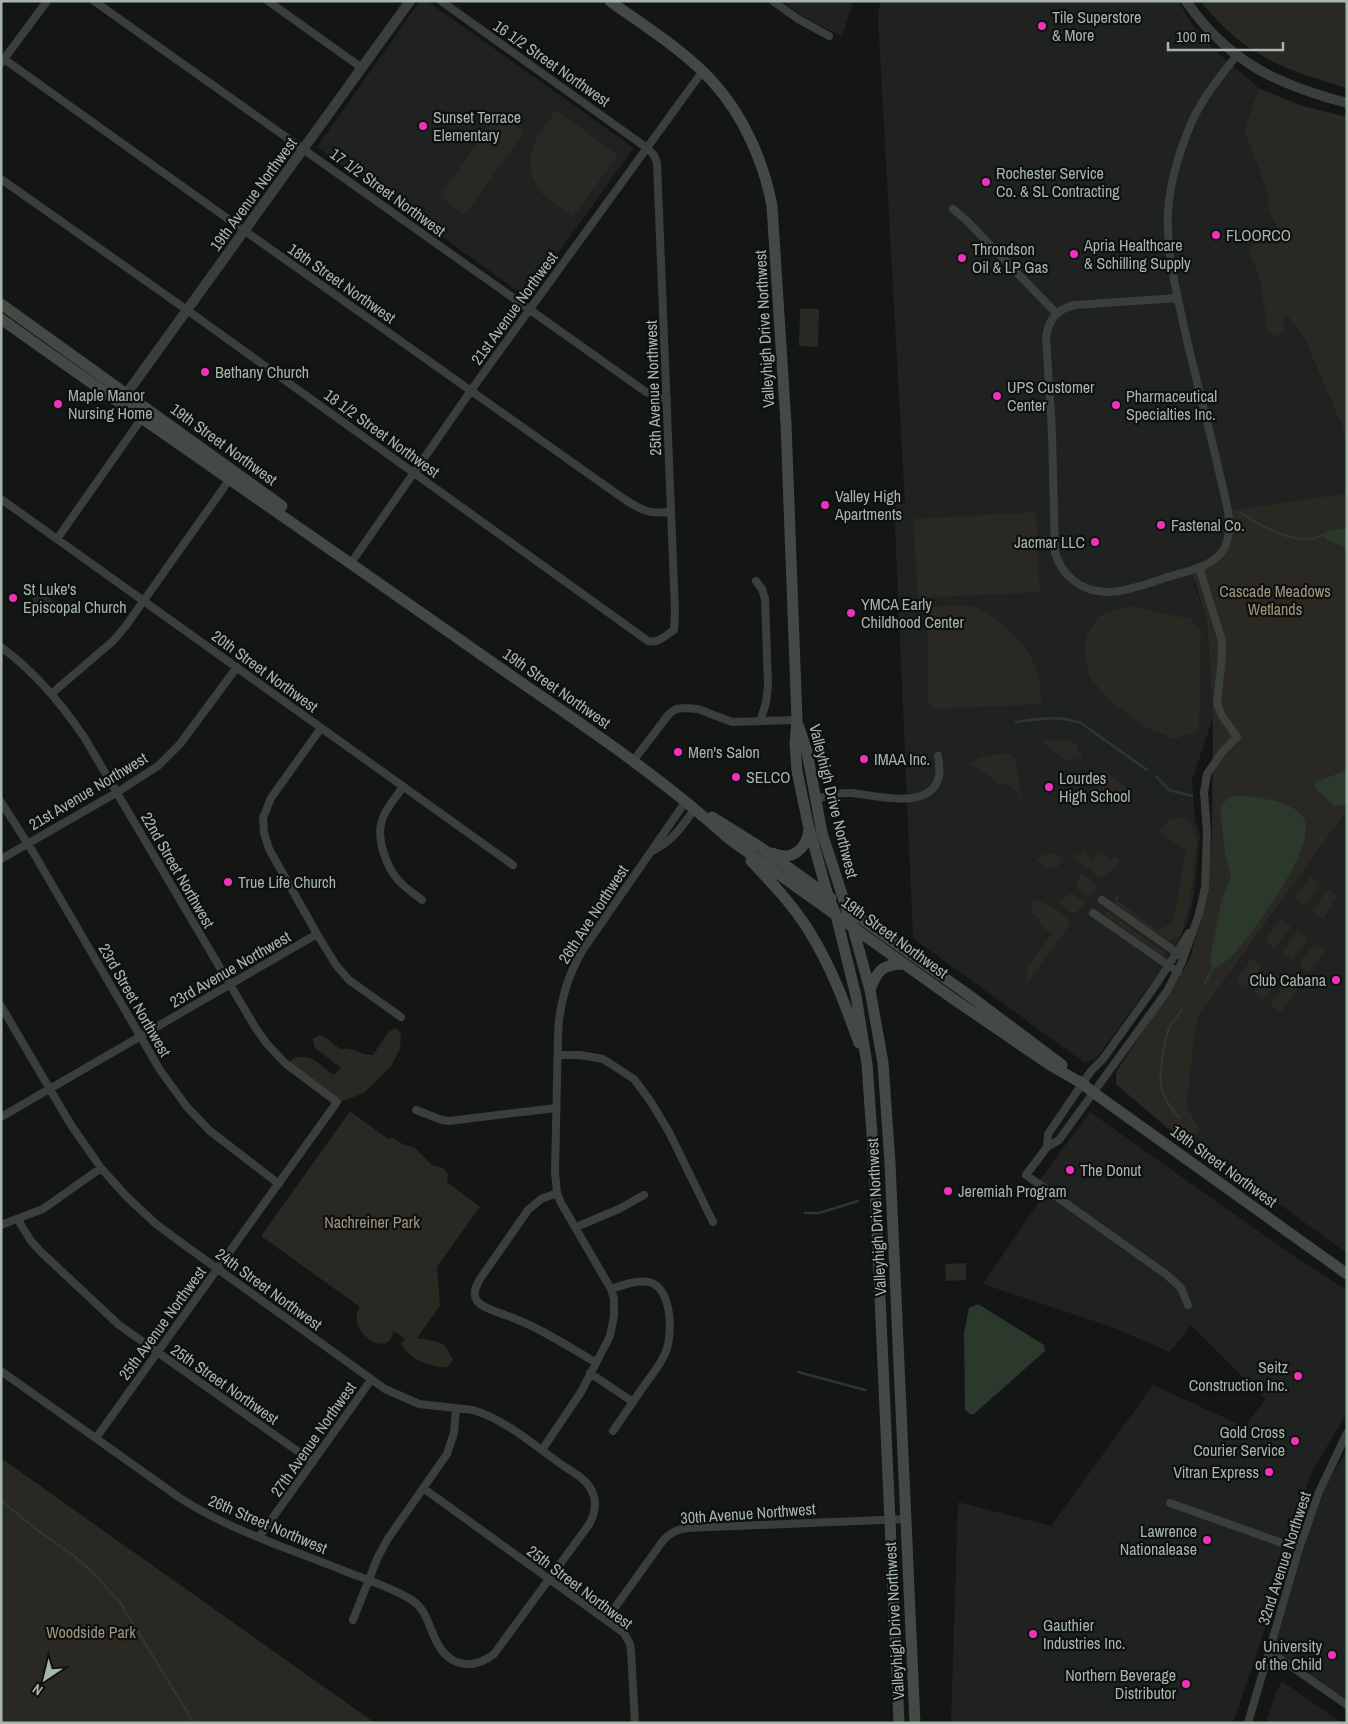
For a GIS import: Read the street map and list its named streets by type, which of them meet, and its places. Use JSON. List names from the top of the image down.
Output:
{
  "streets": {
    "main road": ["Valleyhigh Drive Northwest", "19th Street Northwest"],
    "street": [
      "16 1/2 Street Northwest",
      "17 1/2 Street Northwest",
      "19th Avenue Northwest",
      "18th Street Northwest",
      "21st Avenue Northwest",
      "25th Avenue Northwest",
      "18 1/2 Street Northwest",
      "20th Street Northwest",
      "22nd Street Northwest",
      "26th Ave Northwest",
      "23rd Avenue Northwest",
      "23rd Street Northwest",
      "24th Street Northwest",
      "25th Street Northwest",
      "27th Avenue Northwest",
      "30th Avenue Northwest",
      "26th Street Northwest",
      "32nd Avenue Northwest"
    ]
  },
  "crossings": [
    ["16 1/2 Street Northwest", "21st Avenue Northwest"],
    ["16 1/2 Street Northwest", "25th Avenue Northwest"],
    ["17 1/2 Street Northwest", "19th Avenue Northwest"],
    ["17 1/2 Street Northwest", "21st Avenue Northwest"],
    ["17 1/2 Street Northwest", "25th Avenue Northwest"],
    ["19th Avenue Northwest", "18th Street Northwest"],
    ["19th Avenue Northwest", "18 1/2 Street Northwest"],
    ["19th Avenue Northwest", "19th Street Northwest"],
    ["18th Street Northwest", "21st Avenue Northwest"],
    ["18th Street Northwest", "25th Avenue Northwest"],
    ["21st Avenue Northwest", "Valleyhigh Drive Northwest"],
    ["21st Avenue Northwest", "25th Avenue Northwest"],
    ["21st Avenue Northwest", "18 1/2 Street Northwest"],
    ["21st Avenue Northwest", "19th Street Northwest"],
    ["21st Avenue Northwest", "20th Street Northwest"],
    ["21st Avenue Northwest", "22nd Street Northwest"],
    ["21st Avenue Northwest", "23rd Street Northwest"],
    ["Valleyhigh Drive Northwest", "19th Street Northwest"],
    ["Valleyhigh Drive Northwest", "30th Avenue Northwest"],
    ["25th Avenue Northwest", "18 1/2 Street Northwest"],
    ["25th Avenue Northwest", "22nd Street Northwest"],
    ["25th Avenue Northwest", "23rd Street Northwest"],
    ["25th Avenue Northwest", "24th Street Northwest"],
    ["25th Avenue Northwest", "25th Street Northwest"],
    ["25th Avenue Northwest", "26th Street Northwest"],
    ["19th Street Northwest", "26th Ave Northwest"],
    ["22nd Street Northwest", "23rd Avenue Northwest"],
    ["23rd Avenue Northwest", "23rd Street Northwest"],
    ["23rd Avenue Northwest", "24th Street Northwest"],
    ["24th Street Northwest", "25th Street Northwest"],
    ["24th Street Northwest", "27th Avenue Northwest"],
    ["24th Street Northwest", "26th Street Northwest"],
    ["25th Street Northwest", "27th Avenue Northwest"],
    ["25th Street Northwest", "30th Avenue Northwest"],
    ["25th Street Northwest", "26th Street Northwest"],
    ["27th Avenue Northwest", "26th Street Northwest"]
  ],
  "parks": ["Cascade Meadows Wetlands", "Nachreiner Park", "Woodside Park"],
  "places": [
    "Tile Superstore & More",
    "Sunset Terrace Elementary",
    "Rochester Service Co. & SL Contracting",
    "FLOORCO",
    "Apria Healthcare & Schilling Supply",
    "Throndson Oil & LP Gas",
    "Bethany Church",
    "UPS Customer Center",
    "Maple Manor Nursing Home",
    "Pharmaceutical Specialties Inc.",
    "Valley High Apartments",
    "Fastenal Co.",
    "Jacmar LLC",
    "St Luke's Episcopal Church",
    "YMCA Early Childhood Center",
    "Men's Salon",
    "IMAA Inc.",
    "SELCO",
    "Lourdes High School",
    "True Life Church",
    "Club Cabana",
    "The Donut",
    "Jeremiah Program",
    "Seitz Construction Inc.",
    "Gold Cross Courier Service",
    "Vitran Express",
    "Lawrence Nationalease",
    "Gauthier Industries Inc.",
    "University of the Child",
    "Northern Beverage Distributor"
  ],
  "scale_bar": "100 m",
  "north": "bottom left"
}
